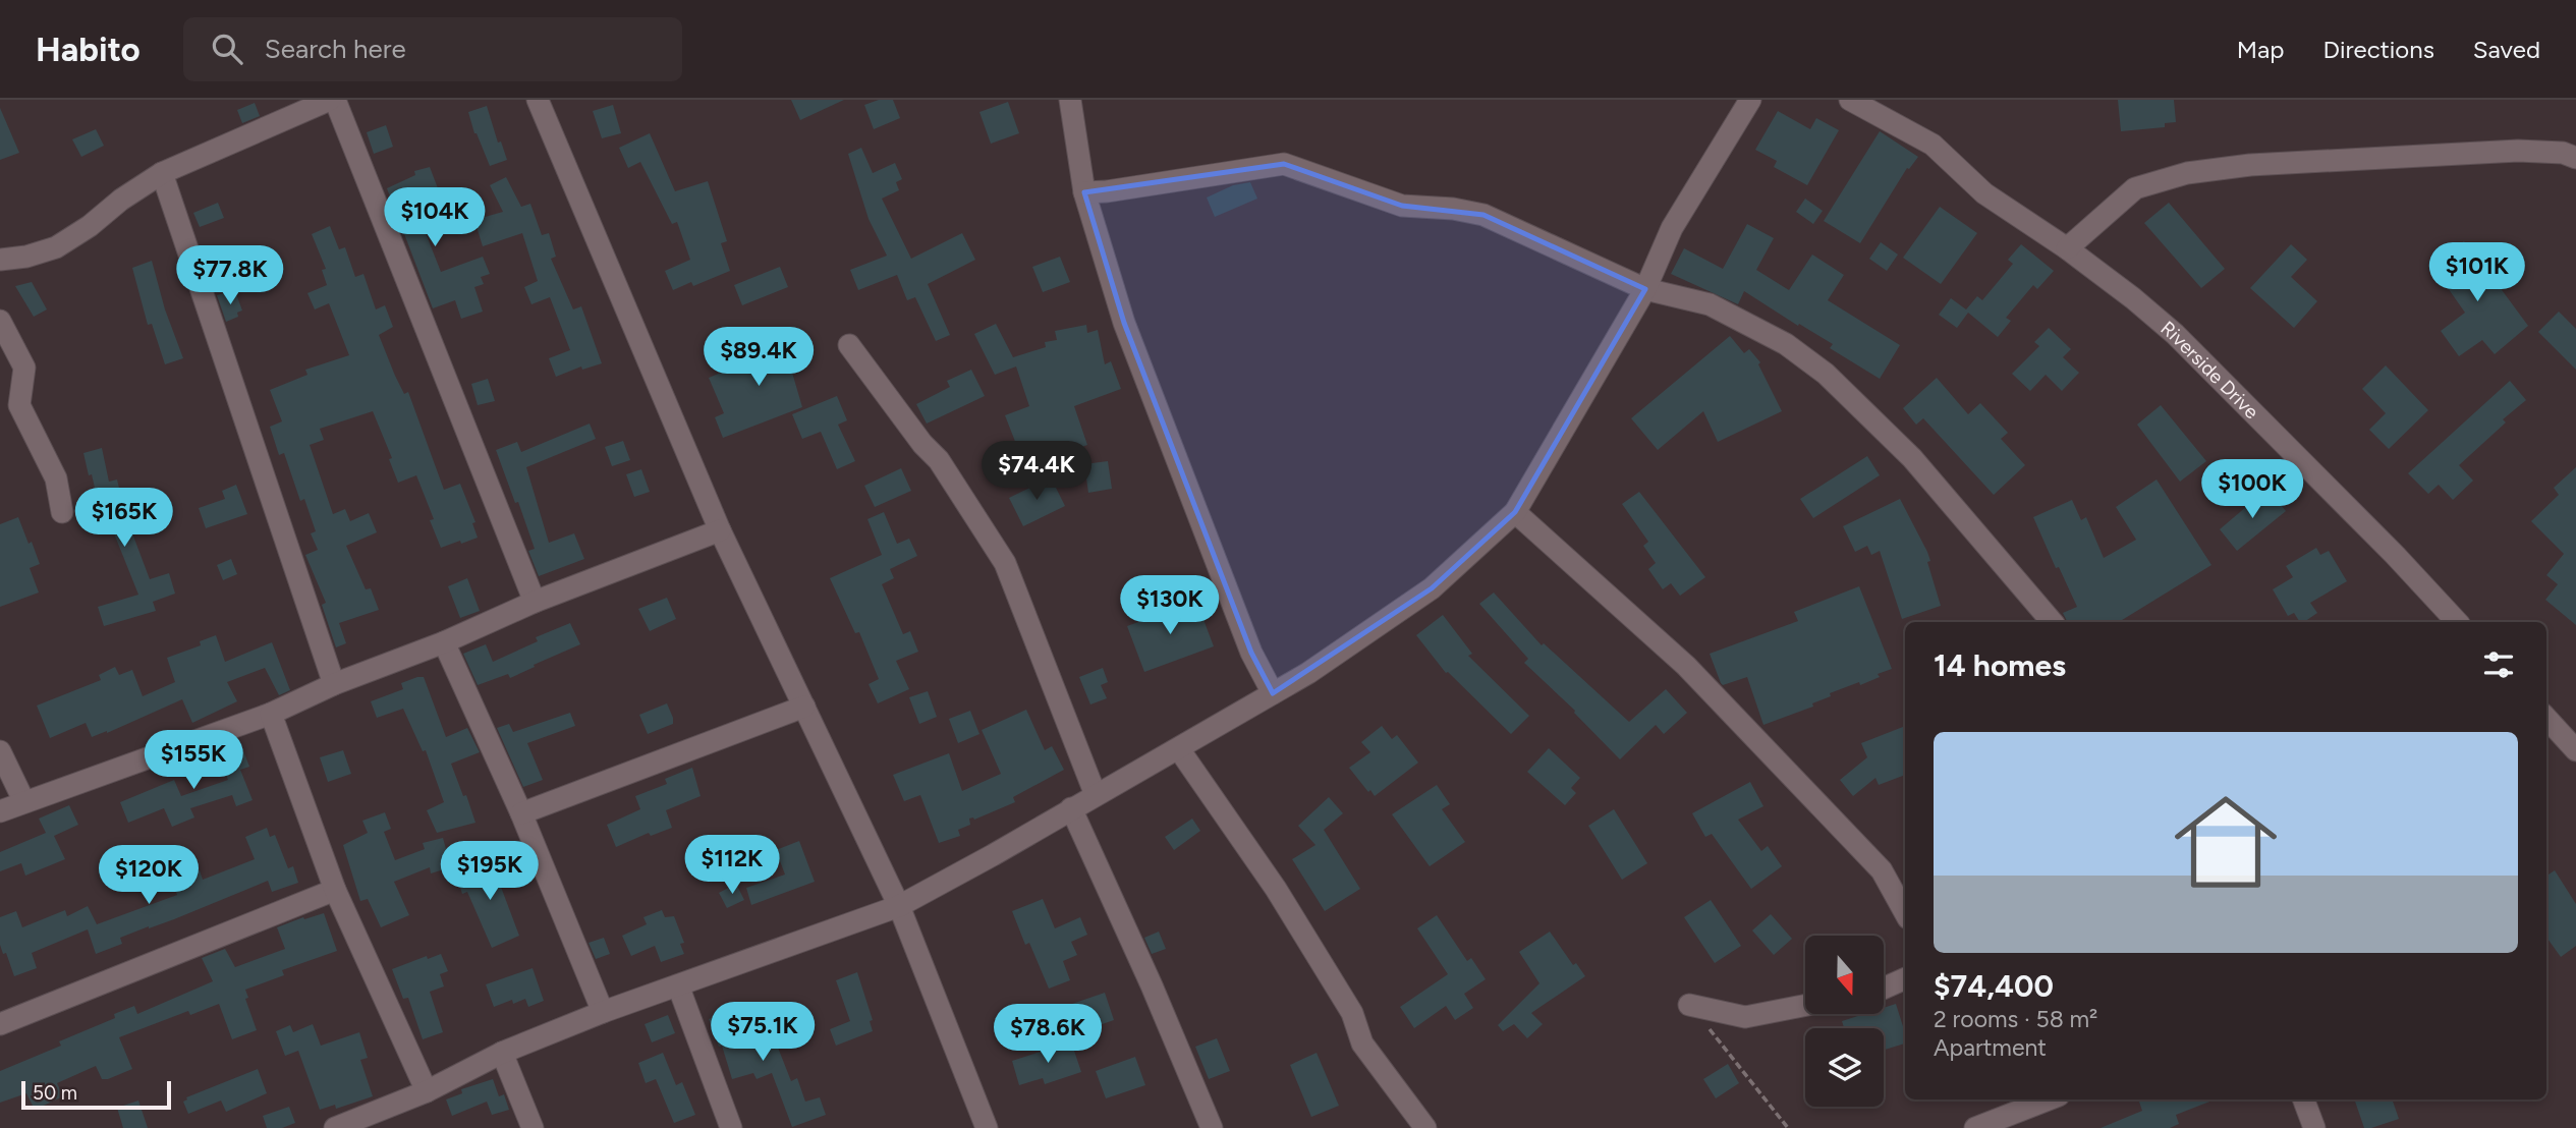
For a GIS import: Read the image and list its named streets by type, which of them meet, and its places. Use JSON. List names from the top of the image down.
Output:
{
  "streets": {
    "street": ["Riverside Drive"]
  },
  "scale_bar": "50 m",
  "north": "bottom",
  "page": {
    "header": "Habito",
    "search": "Search here",
    "nav": ["Map", "Directions", "Saved"],
    "price": [
      "$104K",
      "$101K",
      "$77.8K",
      "$89.4K",
      "$74.4K",
      "$100K",
      "$165K",
      "$130K",
      "$155K",
      "$112K",
      "$195K",
      "$120K",
      "$75.1K",
      "$78.6K"
    ],
    "heading": "14 homes",
    "list": [
      {
        "name": "$74,400",
        "note": "2 rooms · 58 m² · Apartment"
      }
    ],
    "scale": "50 m"
  }
}
